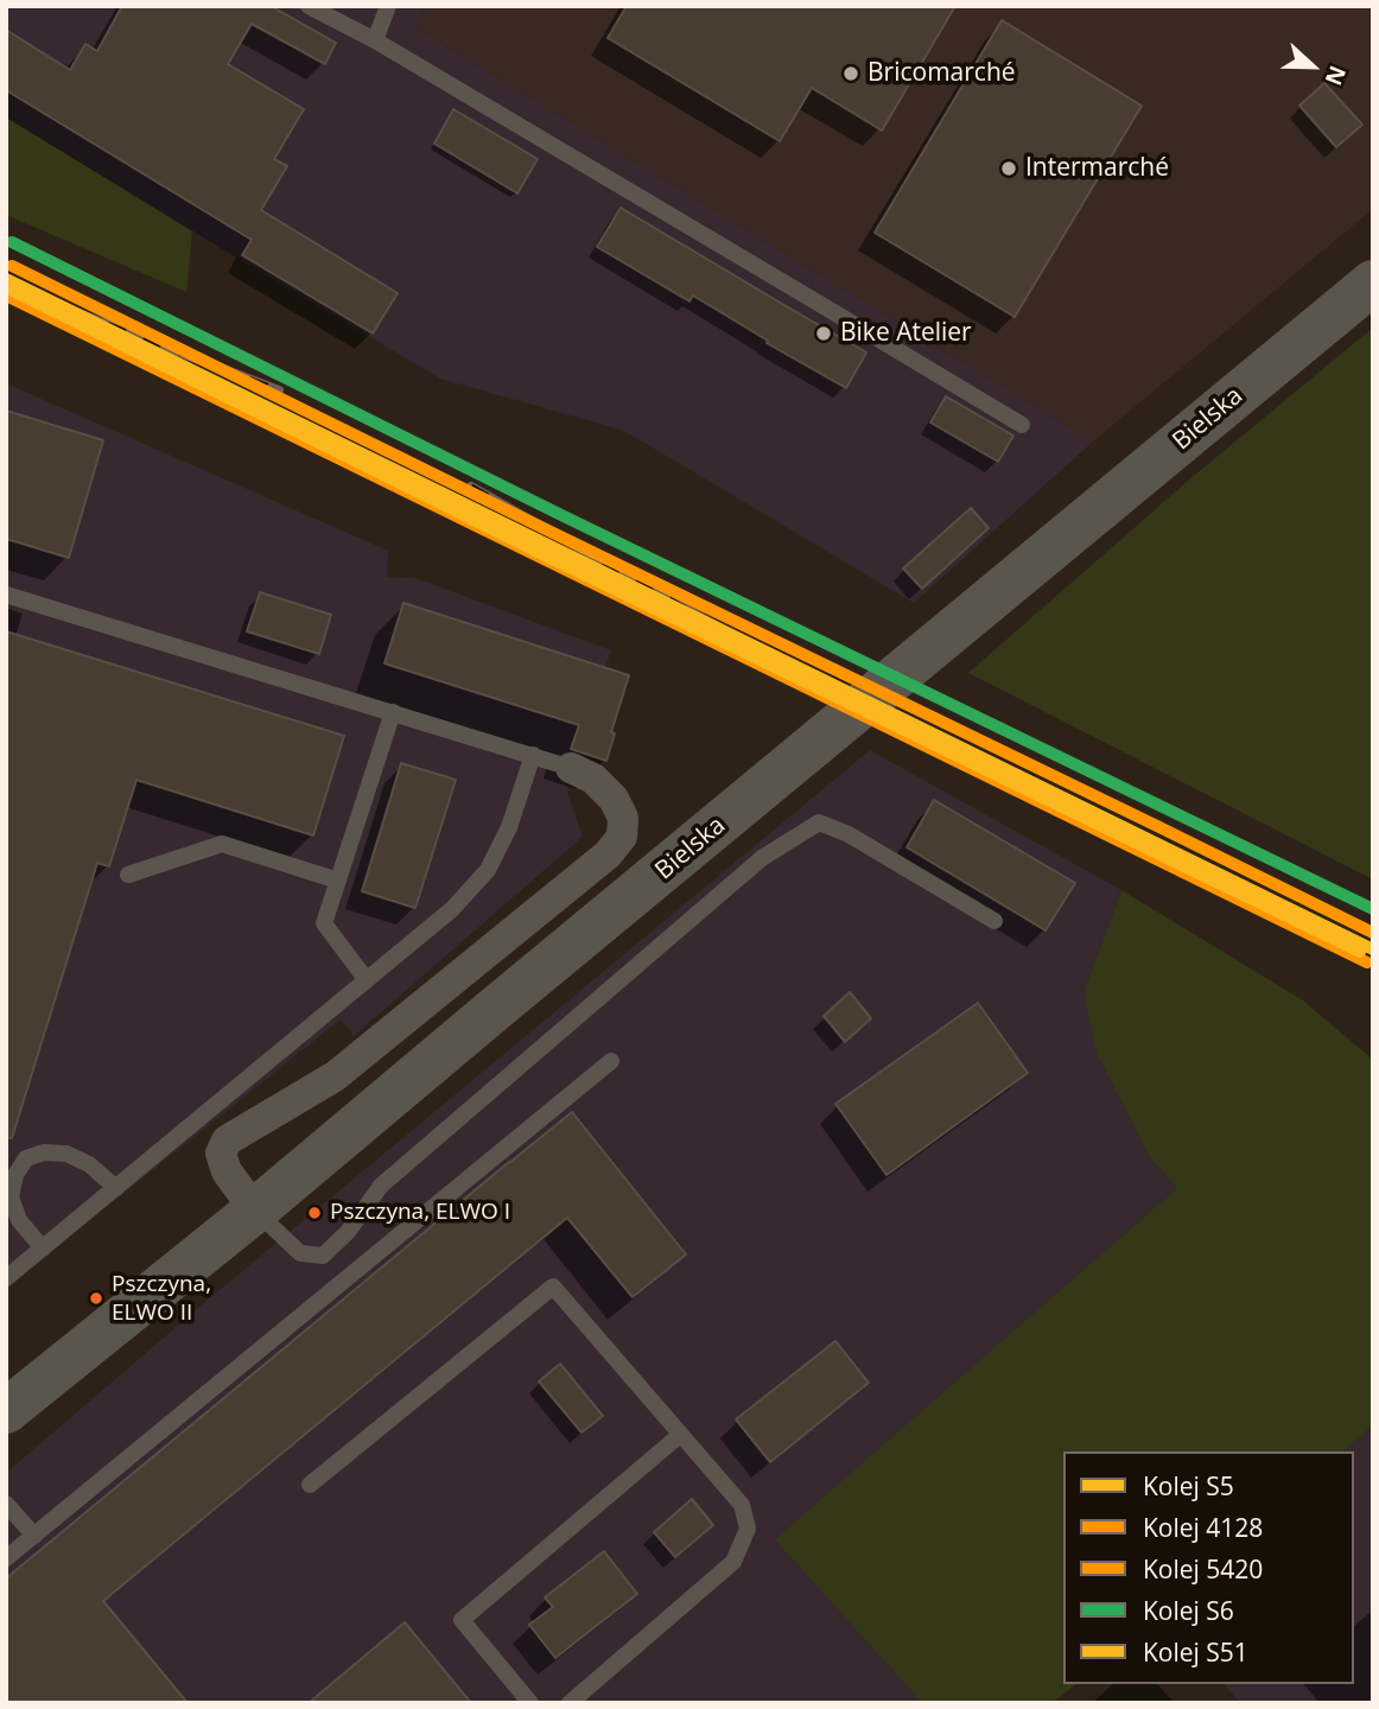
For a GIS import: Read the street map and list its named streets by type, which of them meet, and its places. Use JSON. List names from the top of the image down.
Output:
{
  "streets": {
    "main road": ["Bielska"]
  },
  "places": [
    "Bricomarché",
    "Intermarché",
    "Bike Atelier",
    "Pszczyna, ELWO I",
    "Pszczyna, ELWO II"
  ],
  "lines": [
    "rail line S6",
    "rail line 5420",
    "rail line S5",
    "rail line S51",
    "rail line 4128"
  ],
  "legend": [
    "Kolej S5",
    "Kolej 4128",
    "Kolej 5420",
    "Kolej S6",
    "Kolej S51"
  ],
  "north": "right"
}
